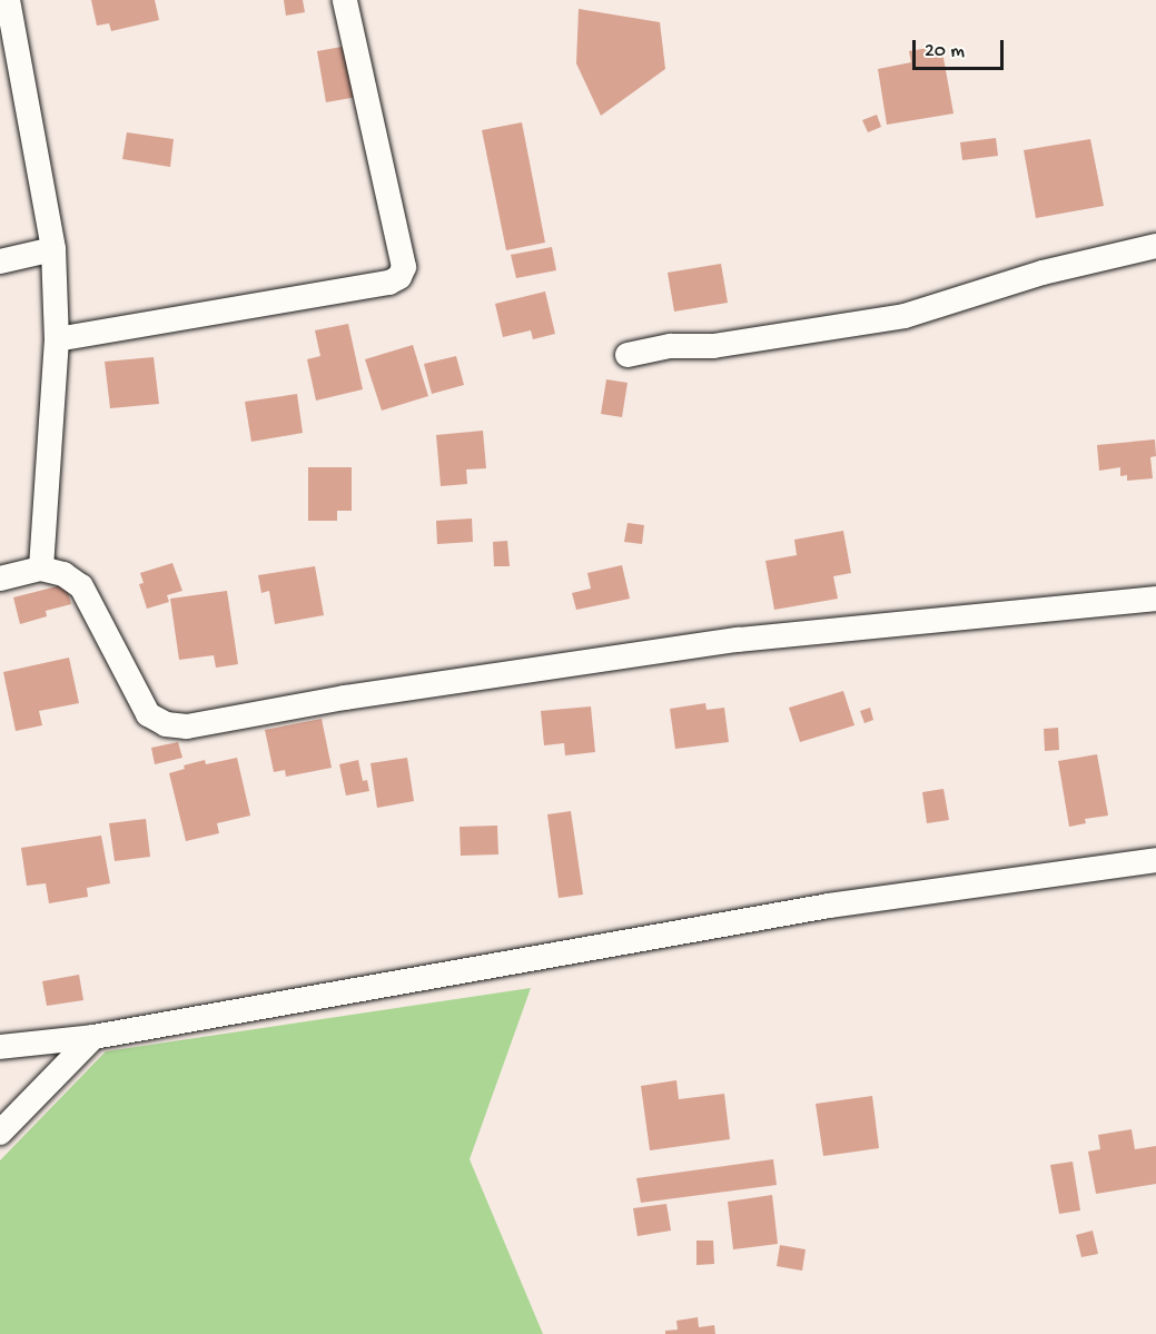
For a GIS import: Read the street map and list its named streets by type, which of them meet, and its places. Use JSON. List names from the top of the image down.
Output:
{
  "scale_bar": "20 m"
}
